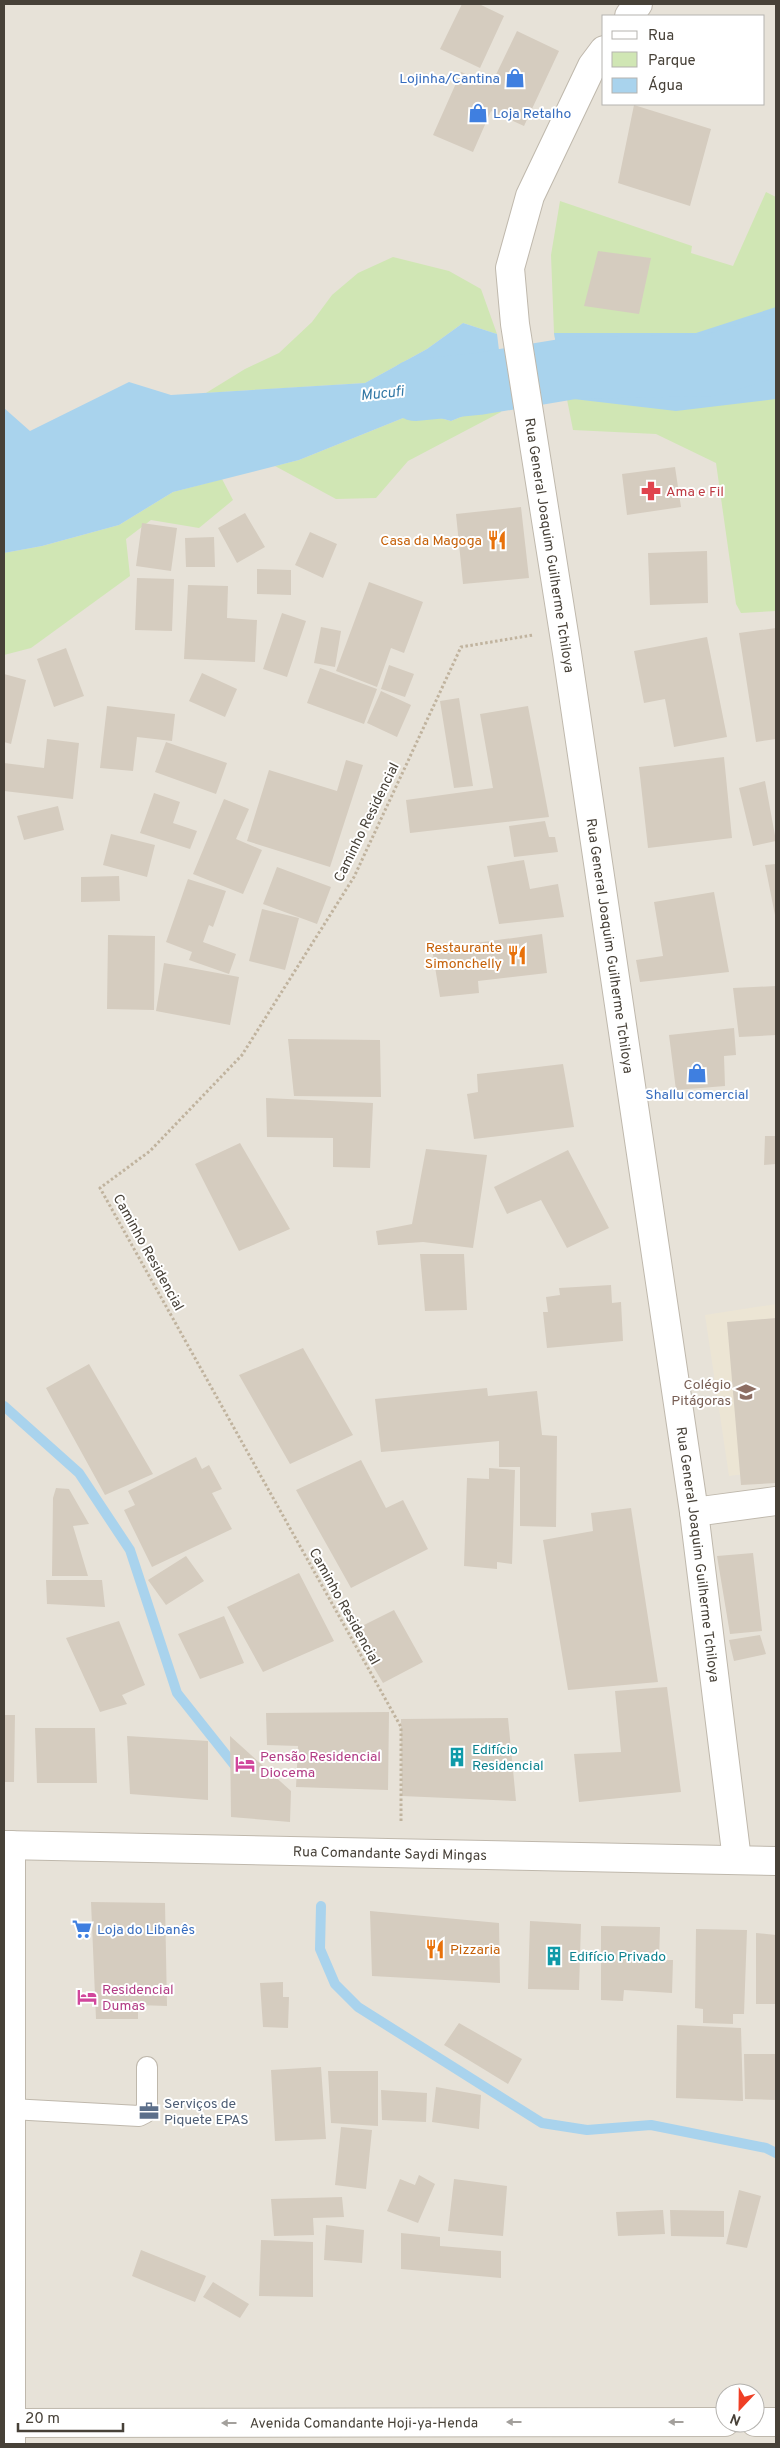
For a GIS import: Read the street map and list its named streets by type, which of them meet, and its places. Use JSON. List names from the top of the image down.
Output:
{
  "streets": {
    "street": ["Rua General Joaquim Guilherme Tchiloya", "Rua Comandante Saydi Mingas", "Avenida Comandante Hoji-ya-Henda"],
    "path": ["Caminho Residencial"]
  },
  "crossings": [
    ["Rua General Joaquim Guilherme Tchiloya", "Caminho Residencial"],
    ["Rua General Joaquim Guilherme Tchiloya", "Rua Comandante Saydi Mingas"],
    ["Caminho Residencial", "Rua Comandante Saydi Mingas"]
  ],
  "one_way": ["Avenida Comandante Hoji-ya-Henda"],
  "water": ["Mucufi"],
  "places": {
    "shop": ["Lojinha/Cantina", "Loja Retalho", "Shallu comercial"],
    "pharmacy": ["Ama e Fil"],
    "restaurant": ["Casa da Magoga", "Restaurante Simonchelly", "Pizzaria"],
    "school or university": ["Colégio Pitágoras"],
    "building": ["Edifício Residencial", "Edifício Privado"],
    "hotel": ["Pensão Residencial Diocema", "Residencial Dumas"],
    "supermarket": ["Loja do Libanês"],
    "office": ["Serviços de Piquete EPAS"]
  },
  "legend": ["Rua", "Parque", "Água"],
  "scale_bar": "20 m",
  "north": "bottom"
}
